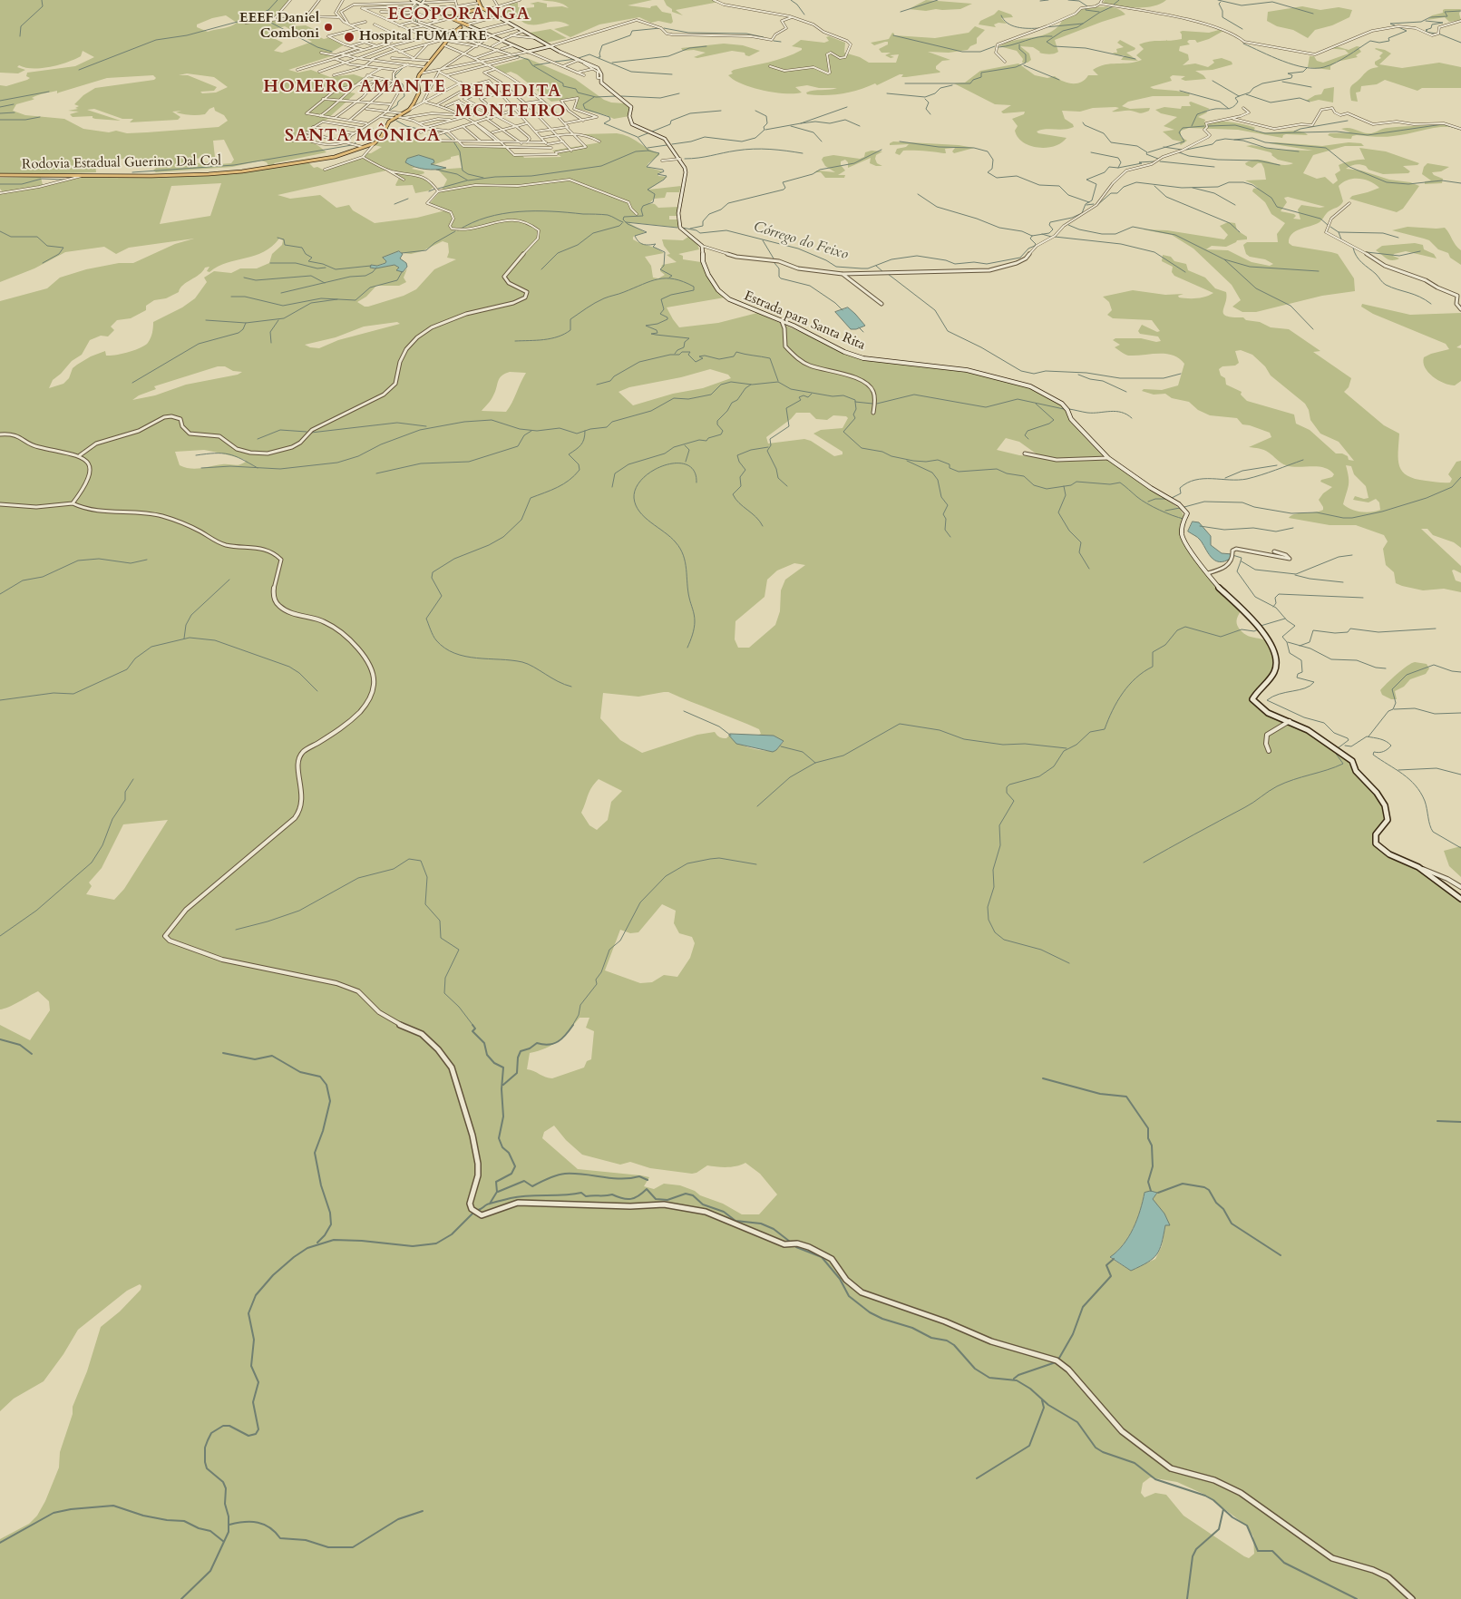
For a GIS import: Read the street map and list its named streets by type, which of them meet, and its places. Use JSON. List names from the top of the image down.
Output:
{
  "streets": {
    "main road": ["Rodovia Estadual Guerino Dal Col", "Estrada para Santa Rita"]
  },
  "districts": [
    "ECOPORANGA",
    "HOMERO AMANTE",
    "BENEDITA MONTEIRO",
    "SANTA MÔNICA"
  ],
  "water": ["Córrego do Feixo"],
  "places": ["EEEF Daniel Comboni", "Hospital FUMATRE"]
}
